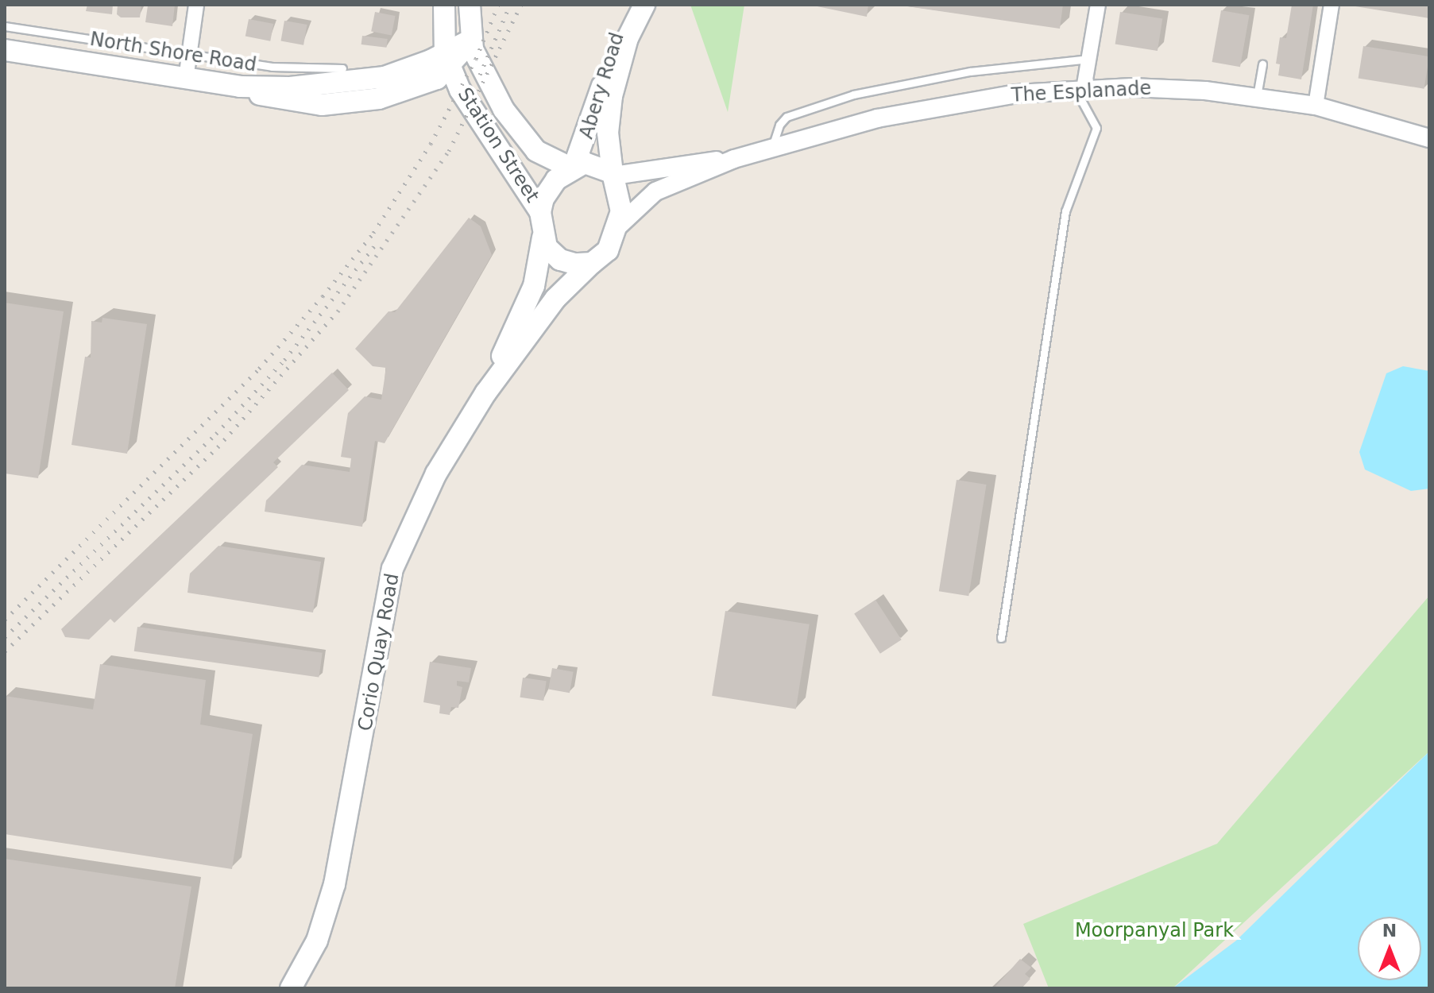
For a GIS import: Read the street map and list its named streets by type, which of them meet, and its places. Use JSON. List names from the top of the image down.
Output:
{
  "streets": {
    "main road": [
      "North Shore Road",
      "Abery Road",
      "Station Street",
      "Corio Quay Road"
    ],
    "street": ["The Esplanade"]
  },
  "crossings": [
    ["North Shore Road", "Station Street"],
    ["Abery Road", "The Esplanade"],
    ["Abery Road", "Station Street"],
    ["Abery Road", "Corio Quay Road"],
    ["The Esplanade", "Station Street"],
    ["The Esplanade", "Corio Quay Road"],
    ["Station Street", "Corio Quay Road"]
  ],
  "parks": ["Moorpanyal Park"],
  "north": "top"
}
